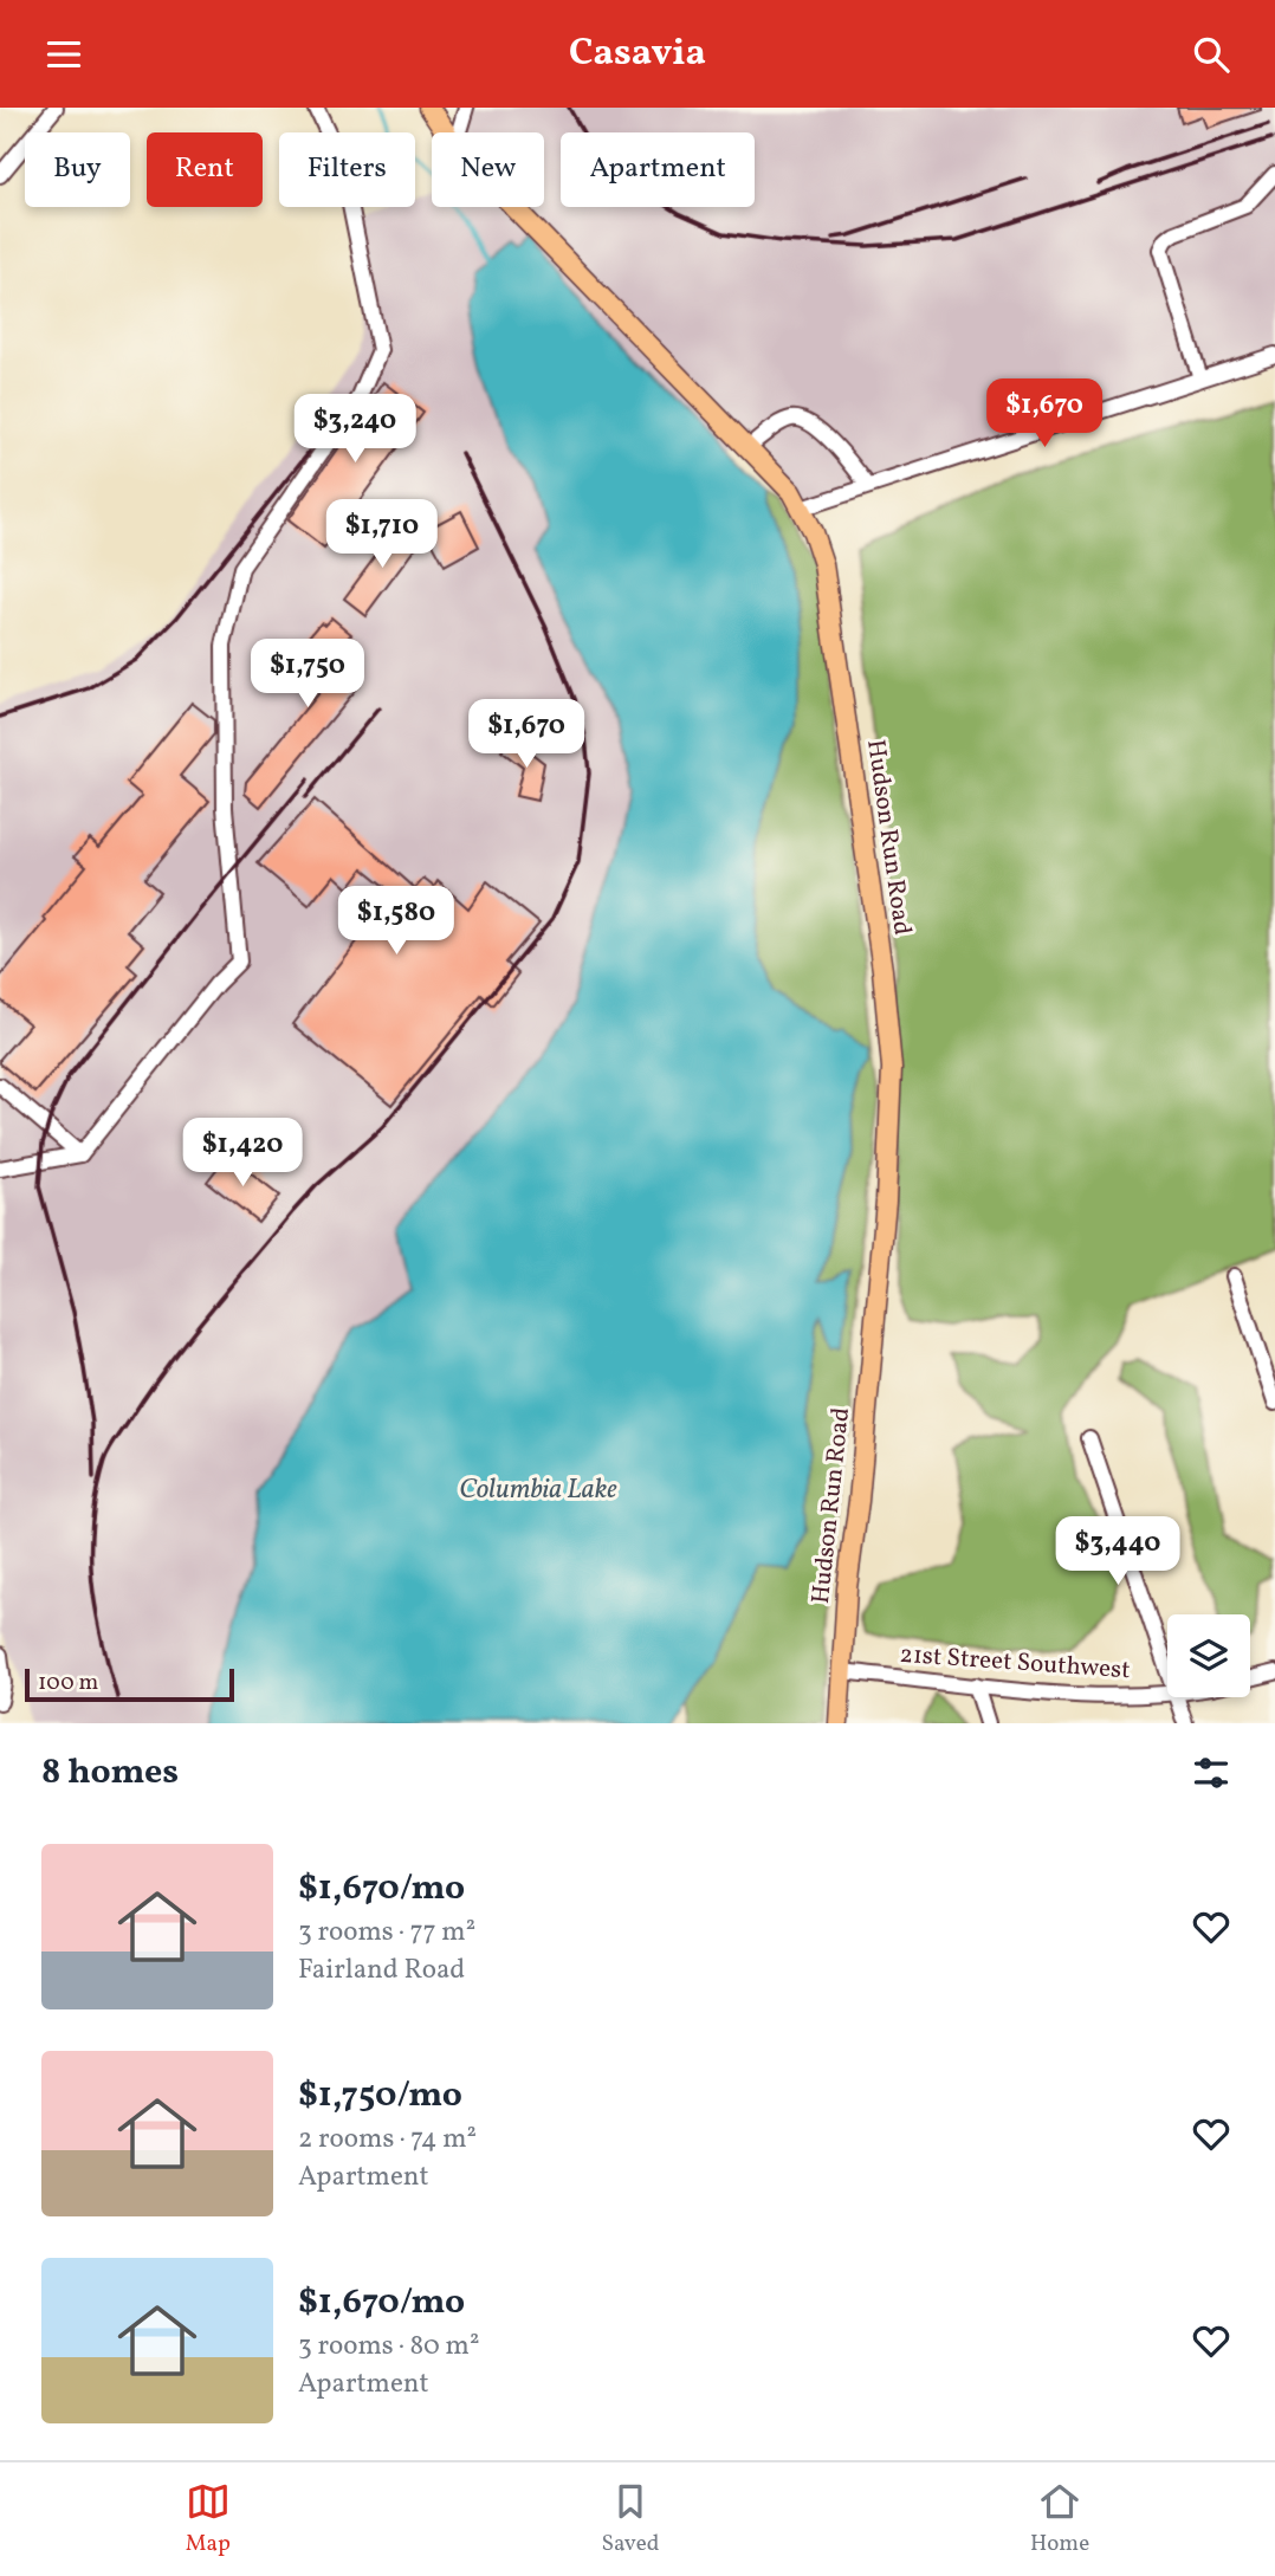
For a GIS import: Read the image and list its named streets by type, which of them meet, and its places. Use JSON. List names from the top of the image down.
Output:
{
  "streets": {
    "main road": ["Hudson Run Road"],
    "street": ["21st Street Southwest"]
  },
  "crossings": [
    ["Hudson Run Road", "21st Street Southwest"]
  ],
  "water": ["Columbia Lake"],
  "scale_bar": "100 m",
  "page": {
    "header": "Casavia",
    "chip": [
      "Buy",
      "Rent",
      "Filters",
      "New",
      "Apartment"
    ],
    "price": [
      "$1,670",
      "$3,240",
      "$1,710",
      "$1,750",
      "$1,670",
      "$1,580",
      "$1,420",
      "$3,440"
    ],
    "scale": "100 m",
    "heading": "8 homes",
    "list": [
      {
        "name": "$1,670/mo",
        "note": "3 rooms · 77 m² · Fairland Road"
      },
      {
        "name": "$1,750/mo",
        "note": "2 rooms · 74 m² · Apartment"
      },
      {
        "name": "$1,670/mo",
        "note": "3 rooms · 80 m² · Apartment"
      }
    ],
    "tabs": ["Map", "Saved", "Home"]
  }
}
